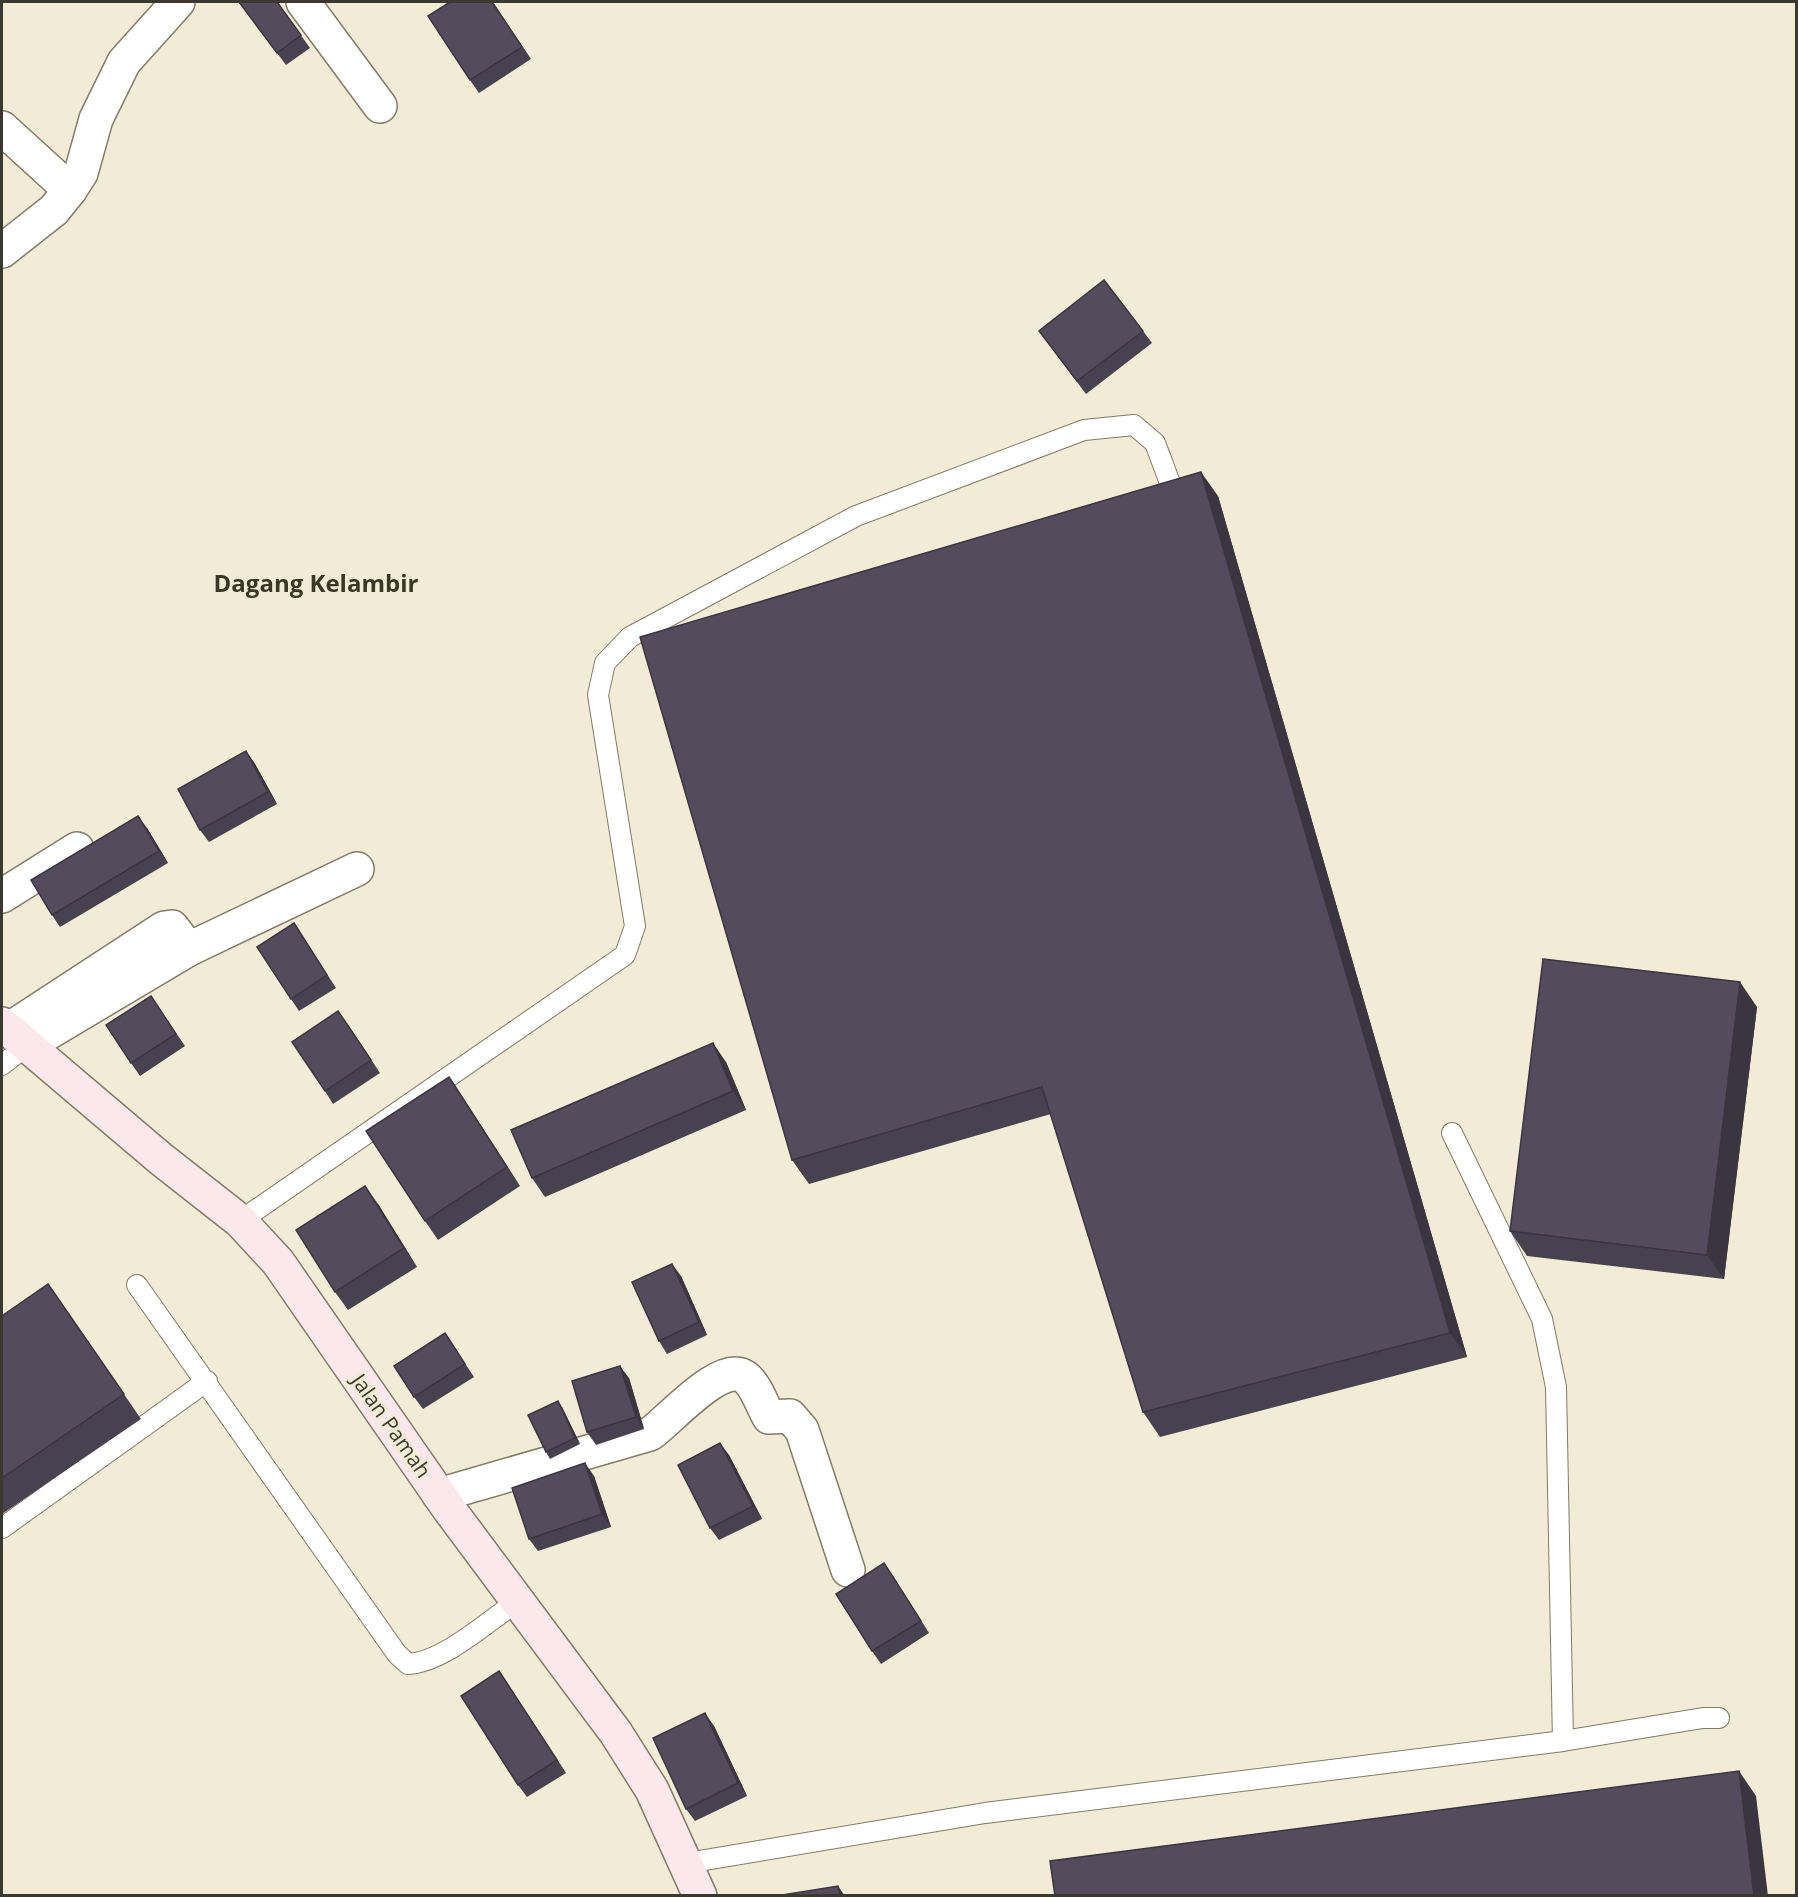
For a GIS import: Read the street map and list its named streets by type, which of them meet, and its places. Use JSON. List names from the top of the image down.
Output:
{
  "streets": {
    "street": ["Jalan Pamah"]
  },
  "districts": ["Dagang Kelambir"]
}
